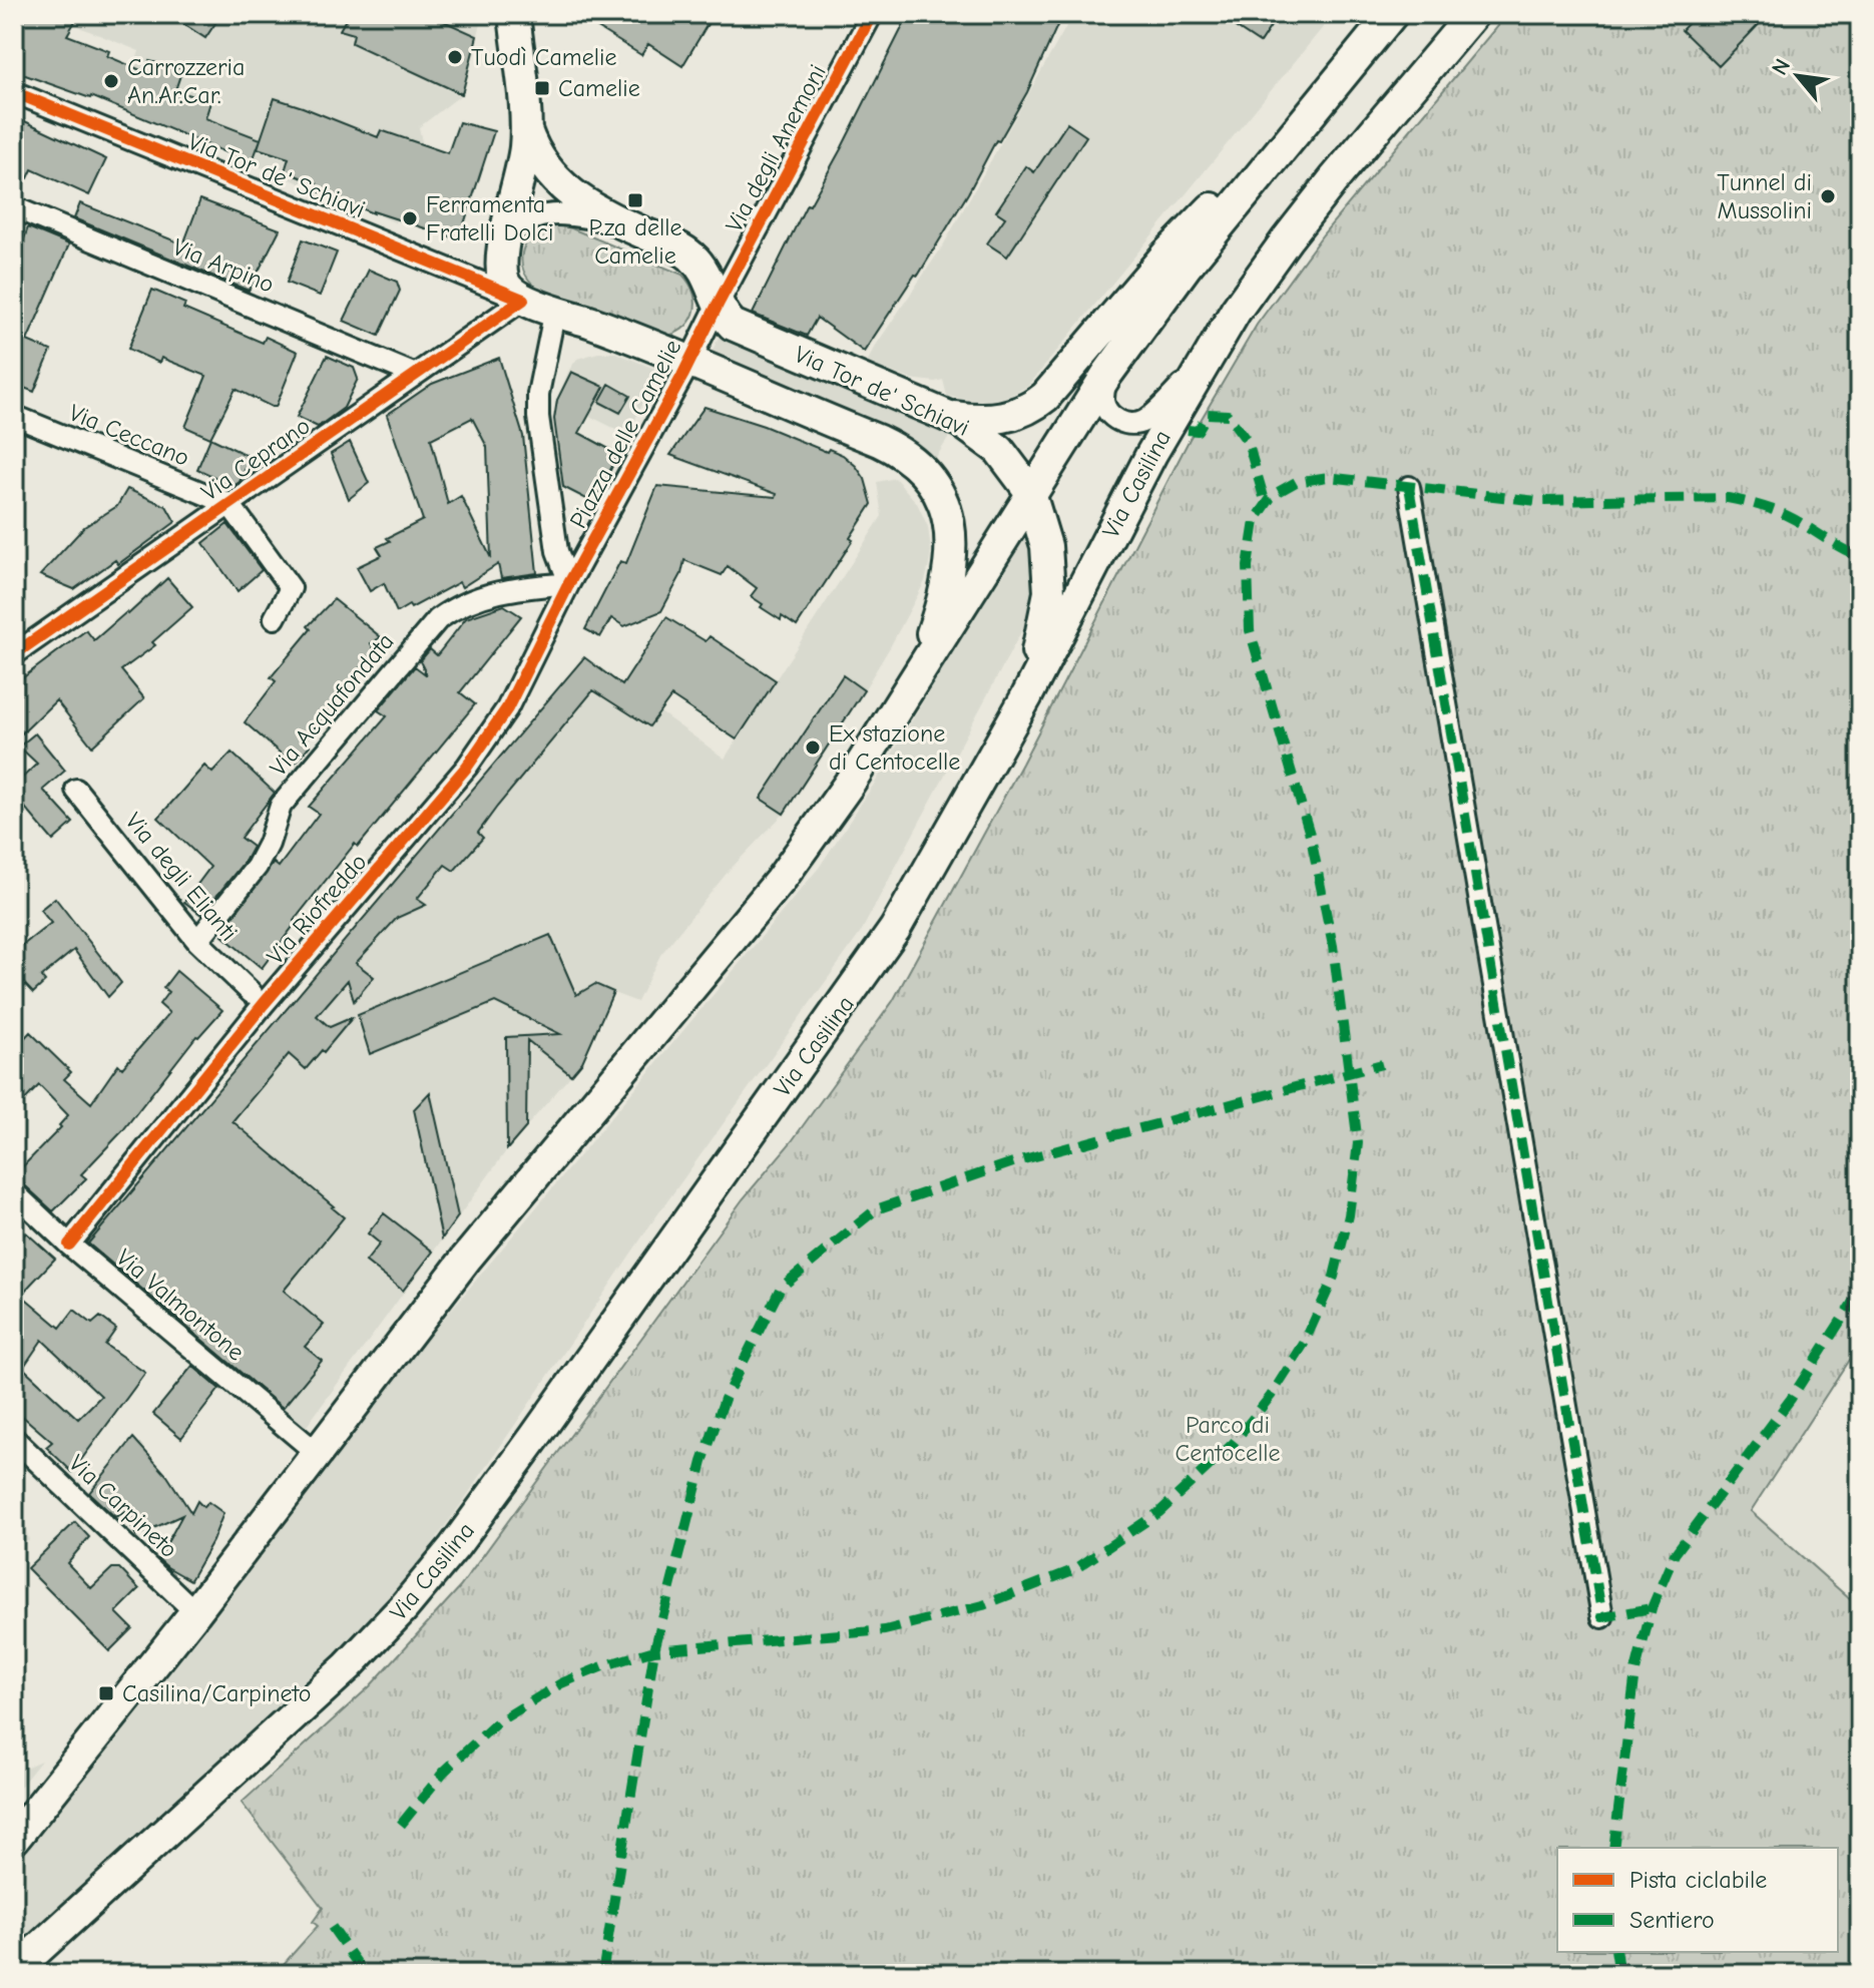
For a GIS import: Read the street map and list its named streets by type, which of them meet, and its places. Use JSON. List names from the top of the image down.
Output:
{
  "streets": {
    "main road": ["Via Tor de' Schiavi", "Piazza delle Camelie", "Via Casilina"],
    "street": [
      "Via degli Anemoni",
      "Via Arpino",
      "Via Ceccano",
      "Via Ceprano",
      "Via Acquafondata",
      "Via degli Elianti",
      "Via Riofreddo",
      "Via Valmontone",
      "Via Carpineto"
    ]
  },
  "crossings": [
    ["Via degli Anemoni", "Via Tor de' Schiavi"],
    ["Via degli Anemoni", "Piazza delle Camelie"],
    ["Via Tor de' Schiavi", "Piazza delle Camelie"],
    ["Via Tor de' Schiavi", "Via Ceprano"],
    ["Via Tor de' Schiavi", "Via Casilina"],
    ["Via Arpino", "Via Ceprano"],
    ["Piazza delle Camelie", "Via Ceprano"],
    ["Piazza delle Camelie", "Via Acquafondata"],
    ["Piazza delle Camelie", "Via Riofreddo"],
    ["Via Ceccano", "Via Ceprano"],
    ["Via Acquafondata", "Via degli Elianti"],
    ["Via Acquafondata", "Via Riofreddo"],
    ["Via Riofreddo", "Via Valmontone"]
  ],
  "parks": ["Parco di Centocelle"],
  "places": {
    "other": [
      "Tuodì Camelie",
      "Carrozzeria An.Ar.Car.",
      "Tunnel di Mussolini",
      "Ferramenta Fratelli Dolci",
      "Ex stazione di Centocelle"
    ],
    "transit": ["Camelie", "P.za delle Camelie", "Casilina/Carpineto"]
  },
  "legend": ["Pista ciclabile", "Sentiero"],
  "north": "top left"
}
